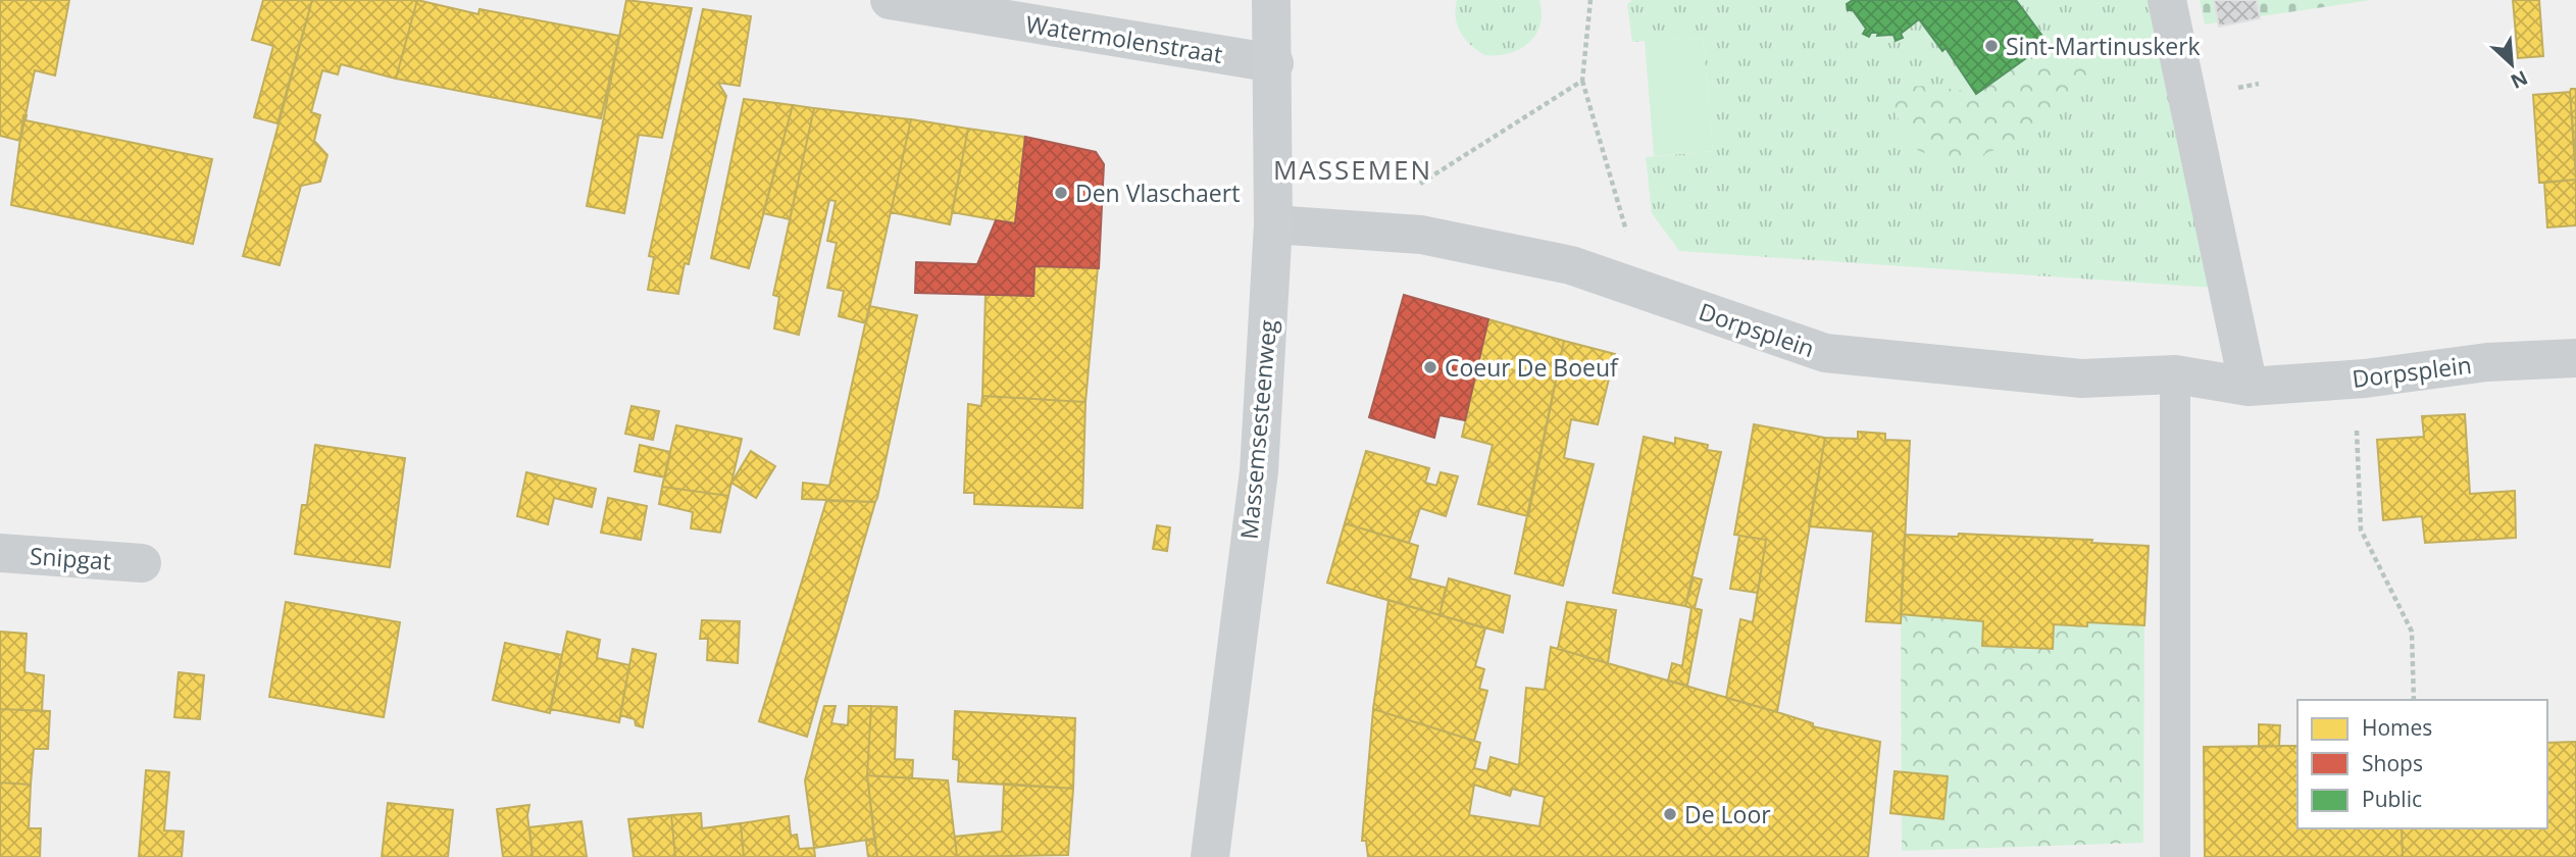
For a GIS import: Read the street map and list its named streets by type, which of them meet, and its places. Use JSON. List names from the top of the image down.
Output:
{
  "streets": {
    "main road": ["Massemsesteenweg"],
    "street": ["Watermolenstraat", "Dorpsplein", "Snipgat"]
  },
  "crossings": [
    ["Watermolenstraat", "Massemsesteenweg"],
    ["Dorpsplein", "Massemsesteenweg"]
  ],
  "districts": ["MASSEMEN"],
  "places": [
    "Sint-Martinuskerk",
    "Den Vlaschaert",
    "Coeur De Boeuf",
    "De Loor"
  ],
  "legend": ["Homes", "Shops", "Public"],
  "north": "bottom right"
}
